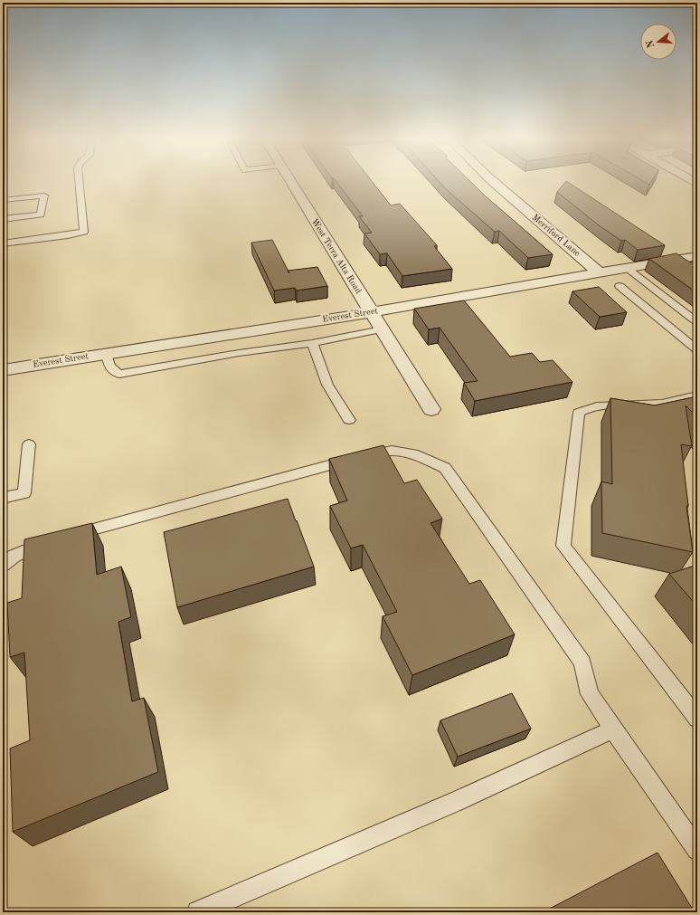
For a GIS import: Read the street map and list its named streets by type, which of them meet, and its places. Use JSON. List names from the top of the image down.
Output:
{
  "streets": {
    "street": ["Merriford Lane", "West Terra Alta Road", "Everest Street"]
  },
  "crossings": [
    ["Merriford Lane", "Everest Street"],
    ["West Terra Alta Road", "Everest Street"]
  ],
  "north": "left"
}
